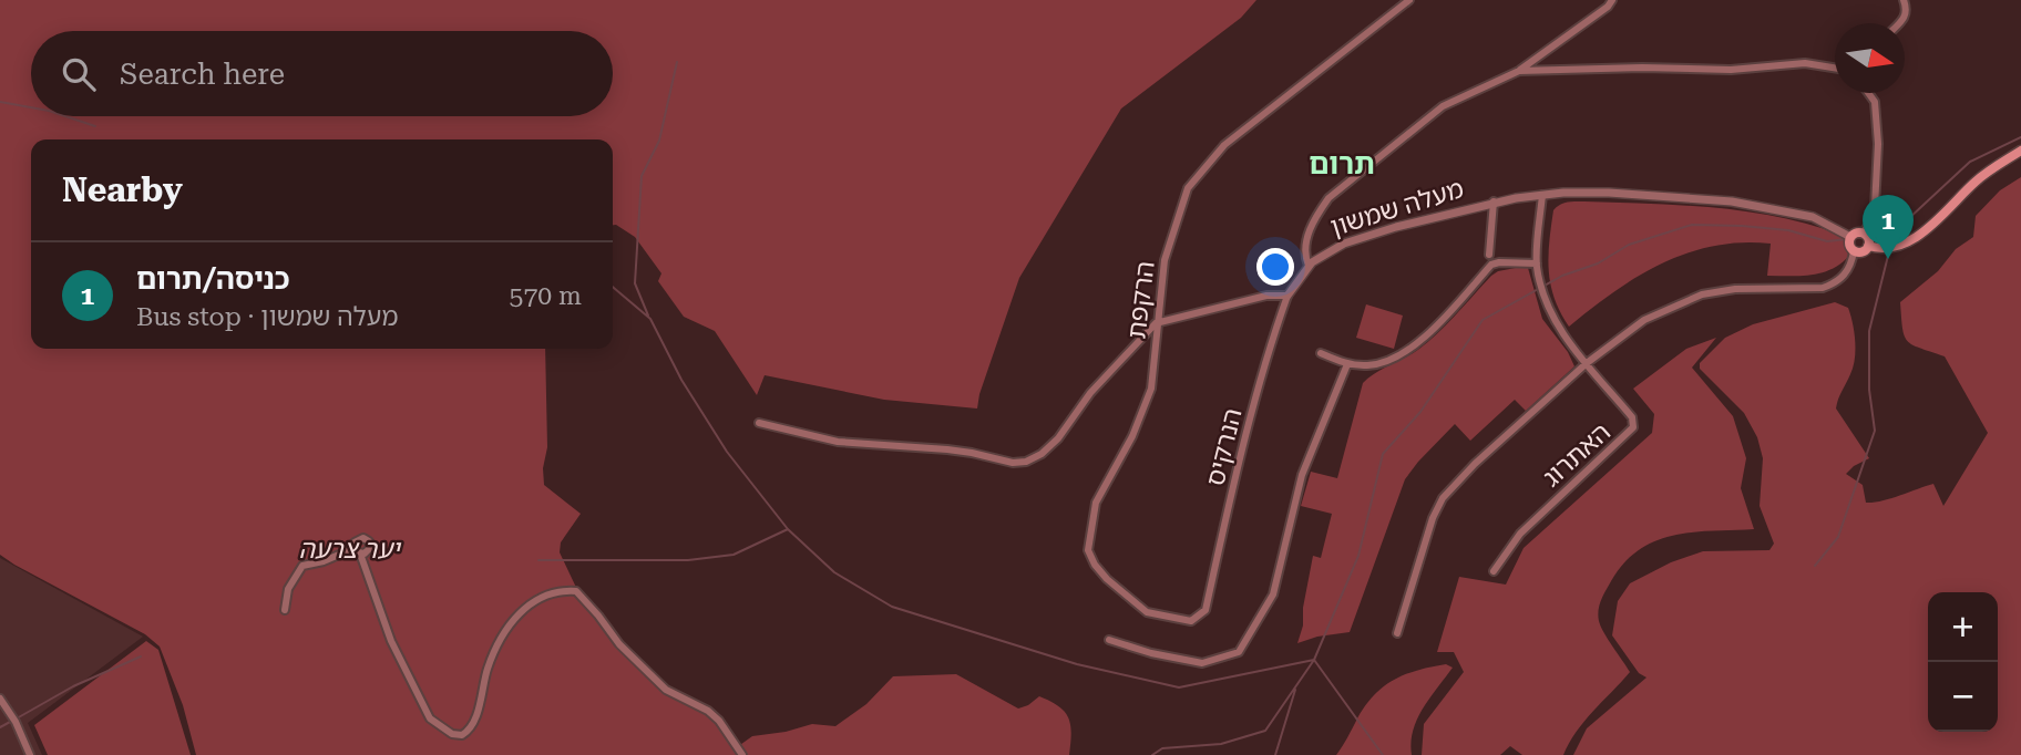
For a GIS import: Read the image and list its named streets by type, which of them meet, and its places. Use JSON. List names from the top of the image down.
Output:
{
  "streets": {
    "street": [
      "מעלה שמשון",
      "הרקפת",
      "הנרקיס",
      "האתרוג"
    ]
  },
  "crossings": [
    ["מעלה שמשון", "הנרקיס"],
    ["הרקפת", "הנרקיס"]
  ],
  "districts": ["תרום"],
  "parks": ["יער צרעה"],
  "north": "right",
  "page": {
    "search": "Search here",
    "heading": "Nearby",
    "pins": "1",
    "list": [
      {
        "mark": "1",
        "name": "כניסה/תרום",
        "note": "Bus stop · מעלה שמשון",
        "value": "570 m"
      }
    ],
    "map_buttons": ["+", "−"]
  }
}
